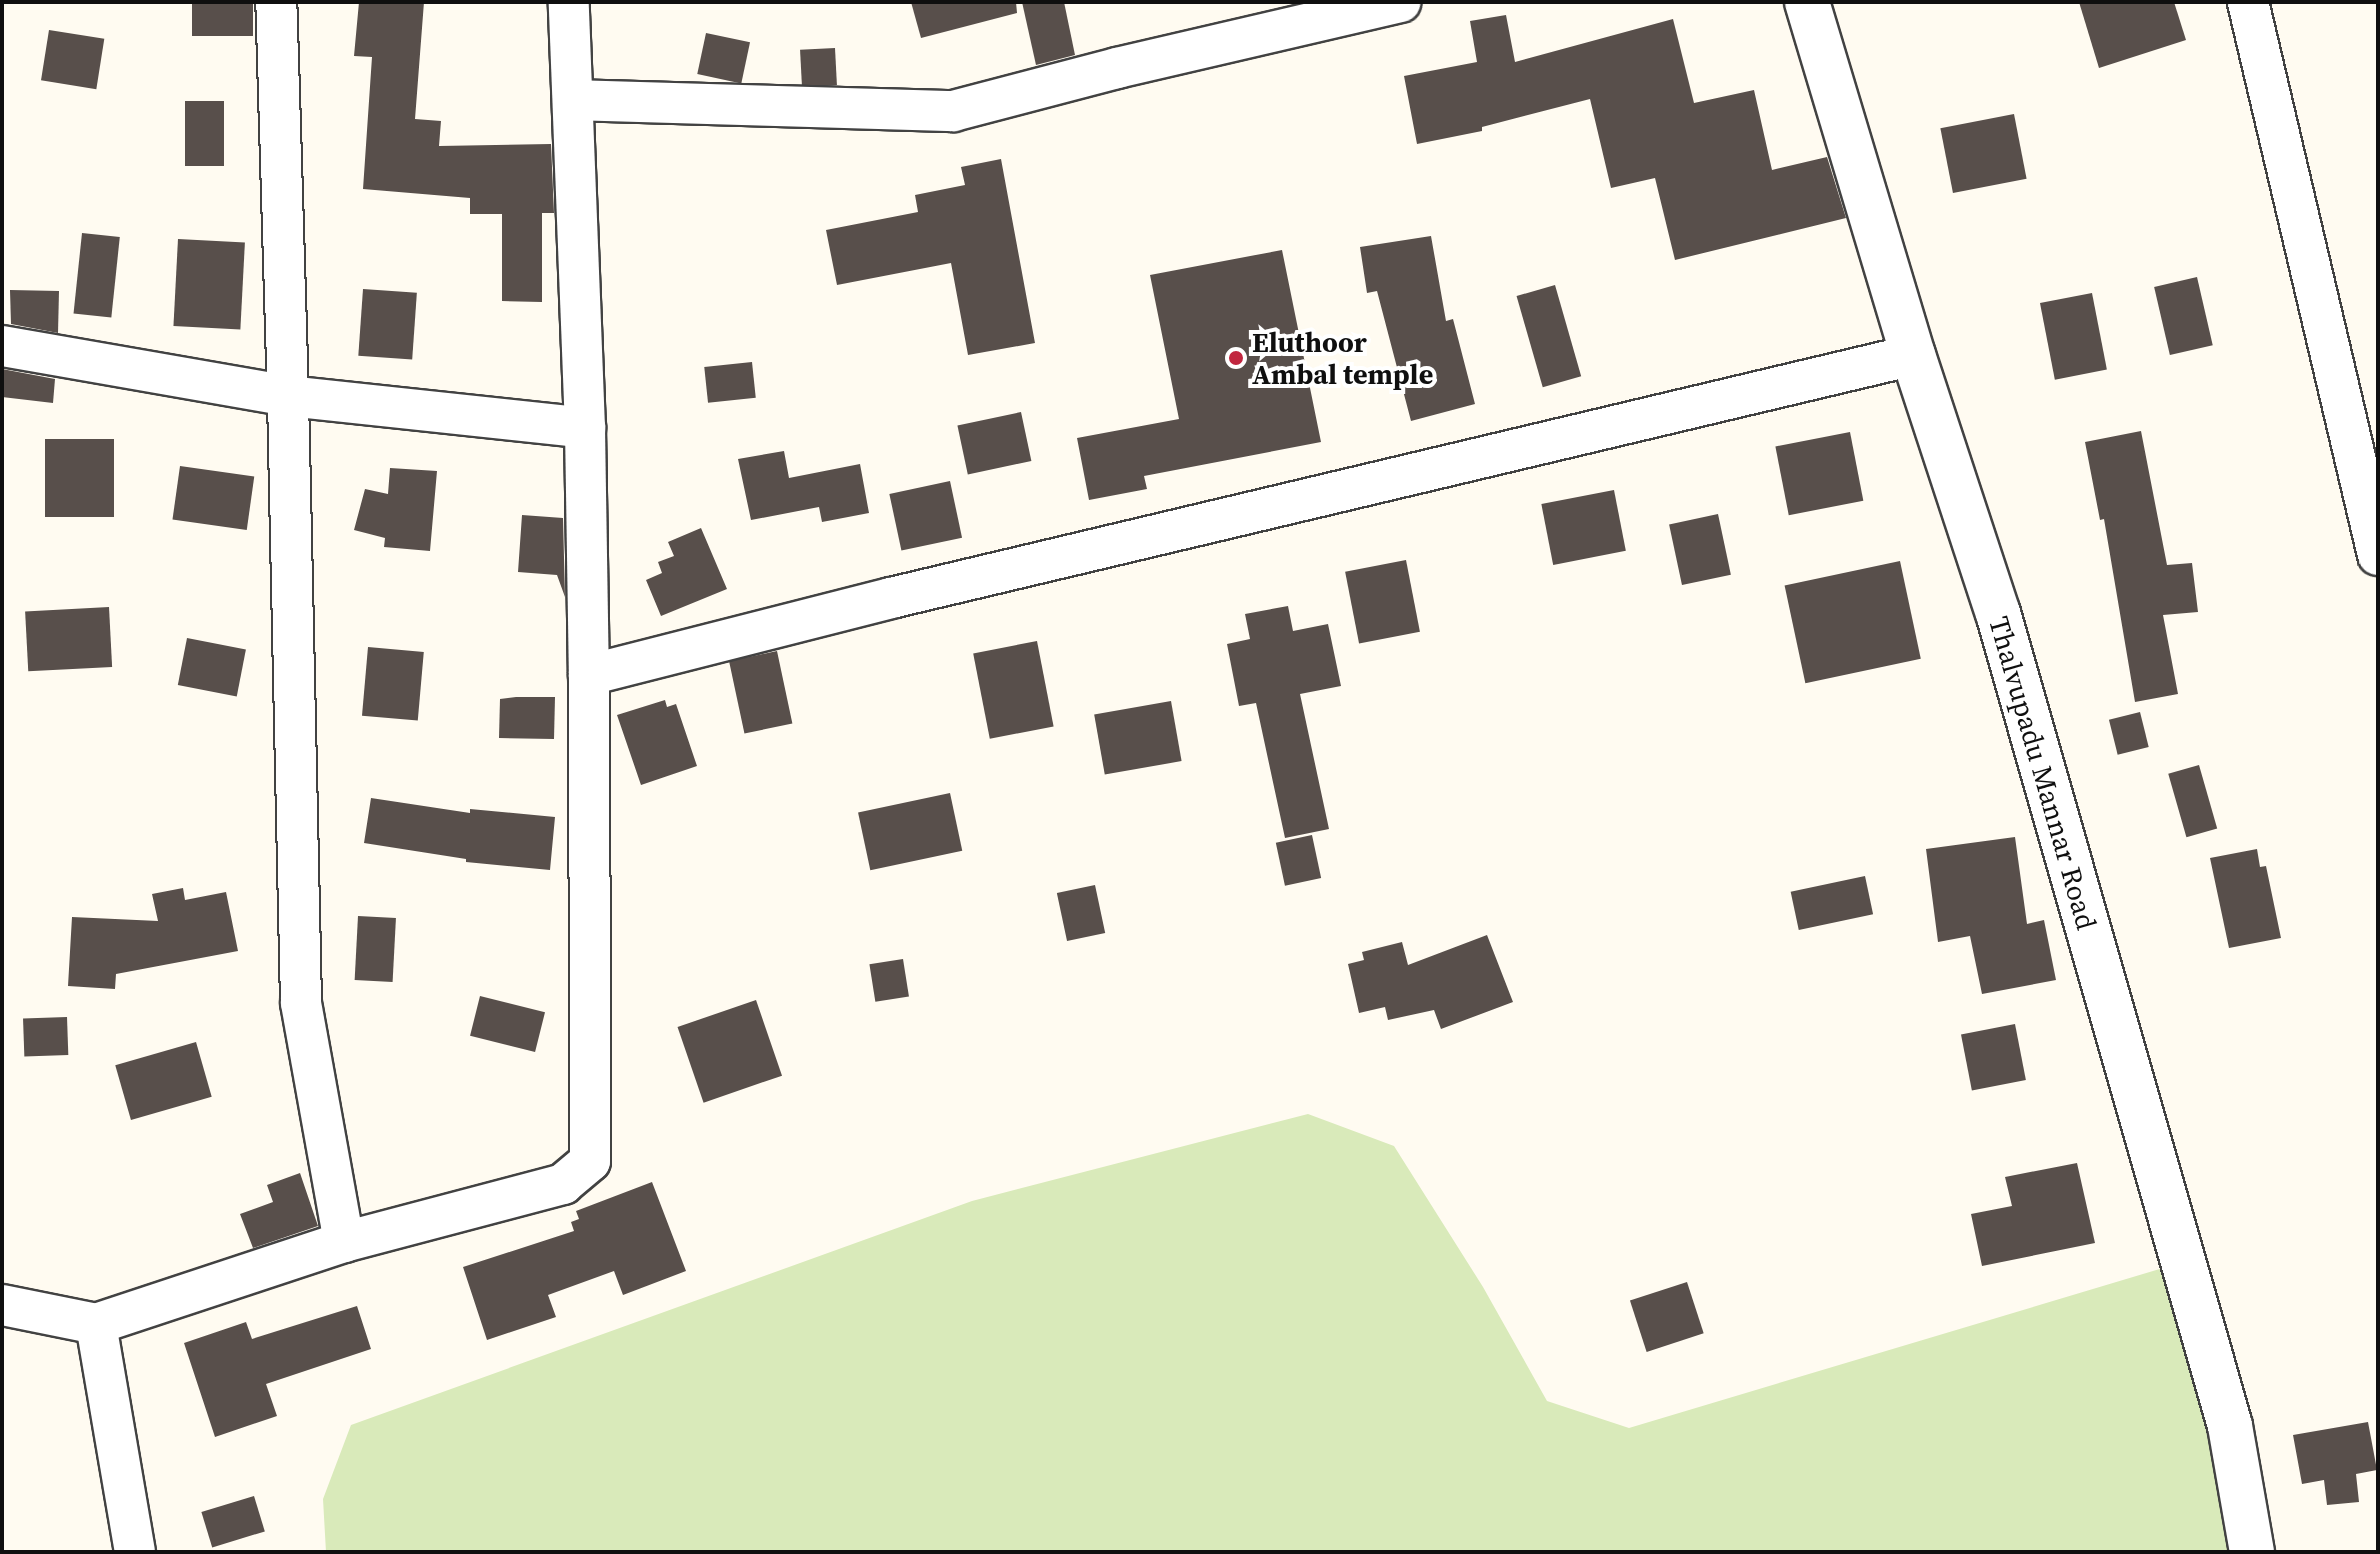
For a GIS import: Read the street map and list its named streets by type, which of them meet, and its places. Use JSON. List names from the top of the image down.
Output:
{
  "streets": {
    "street": ["Thalvupadu Mannar Road"]
  },
  "places": ["Eluthoor Ambal temple"]
}
